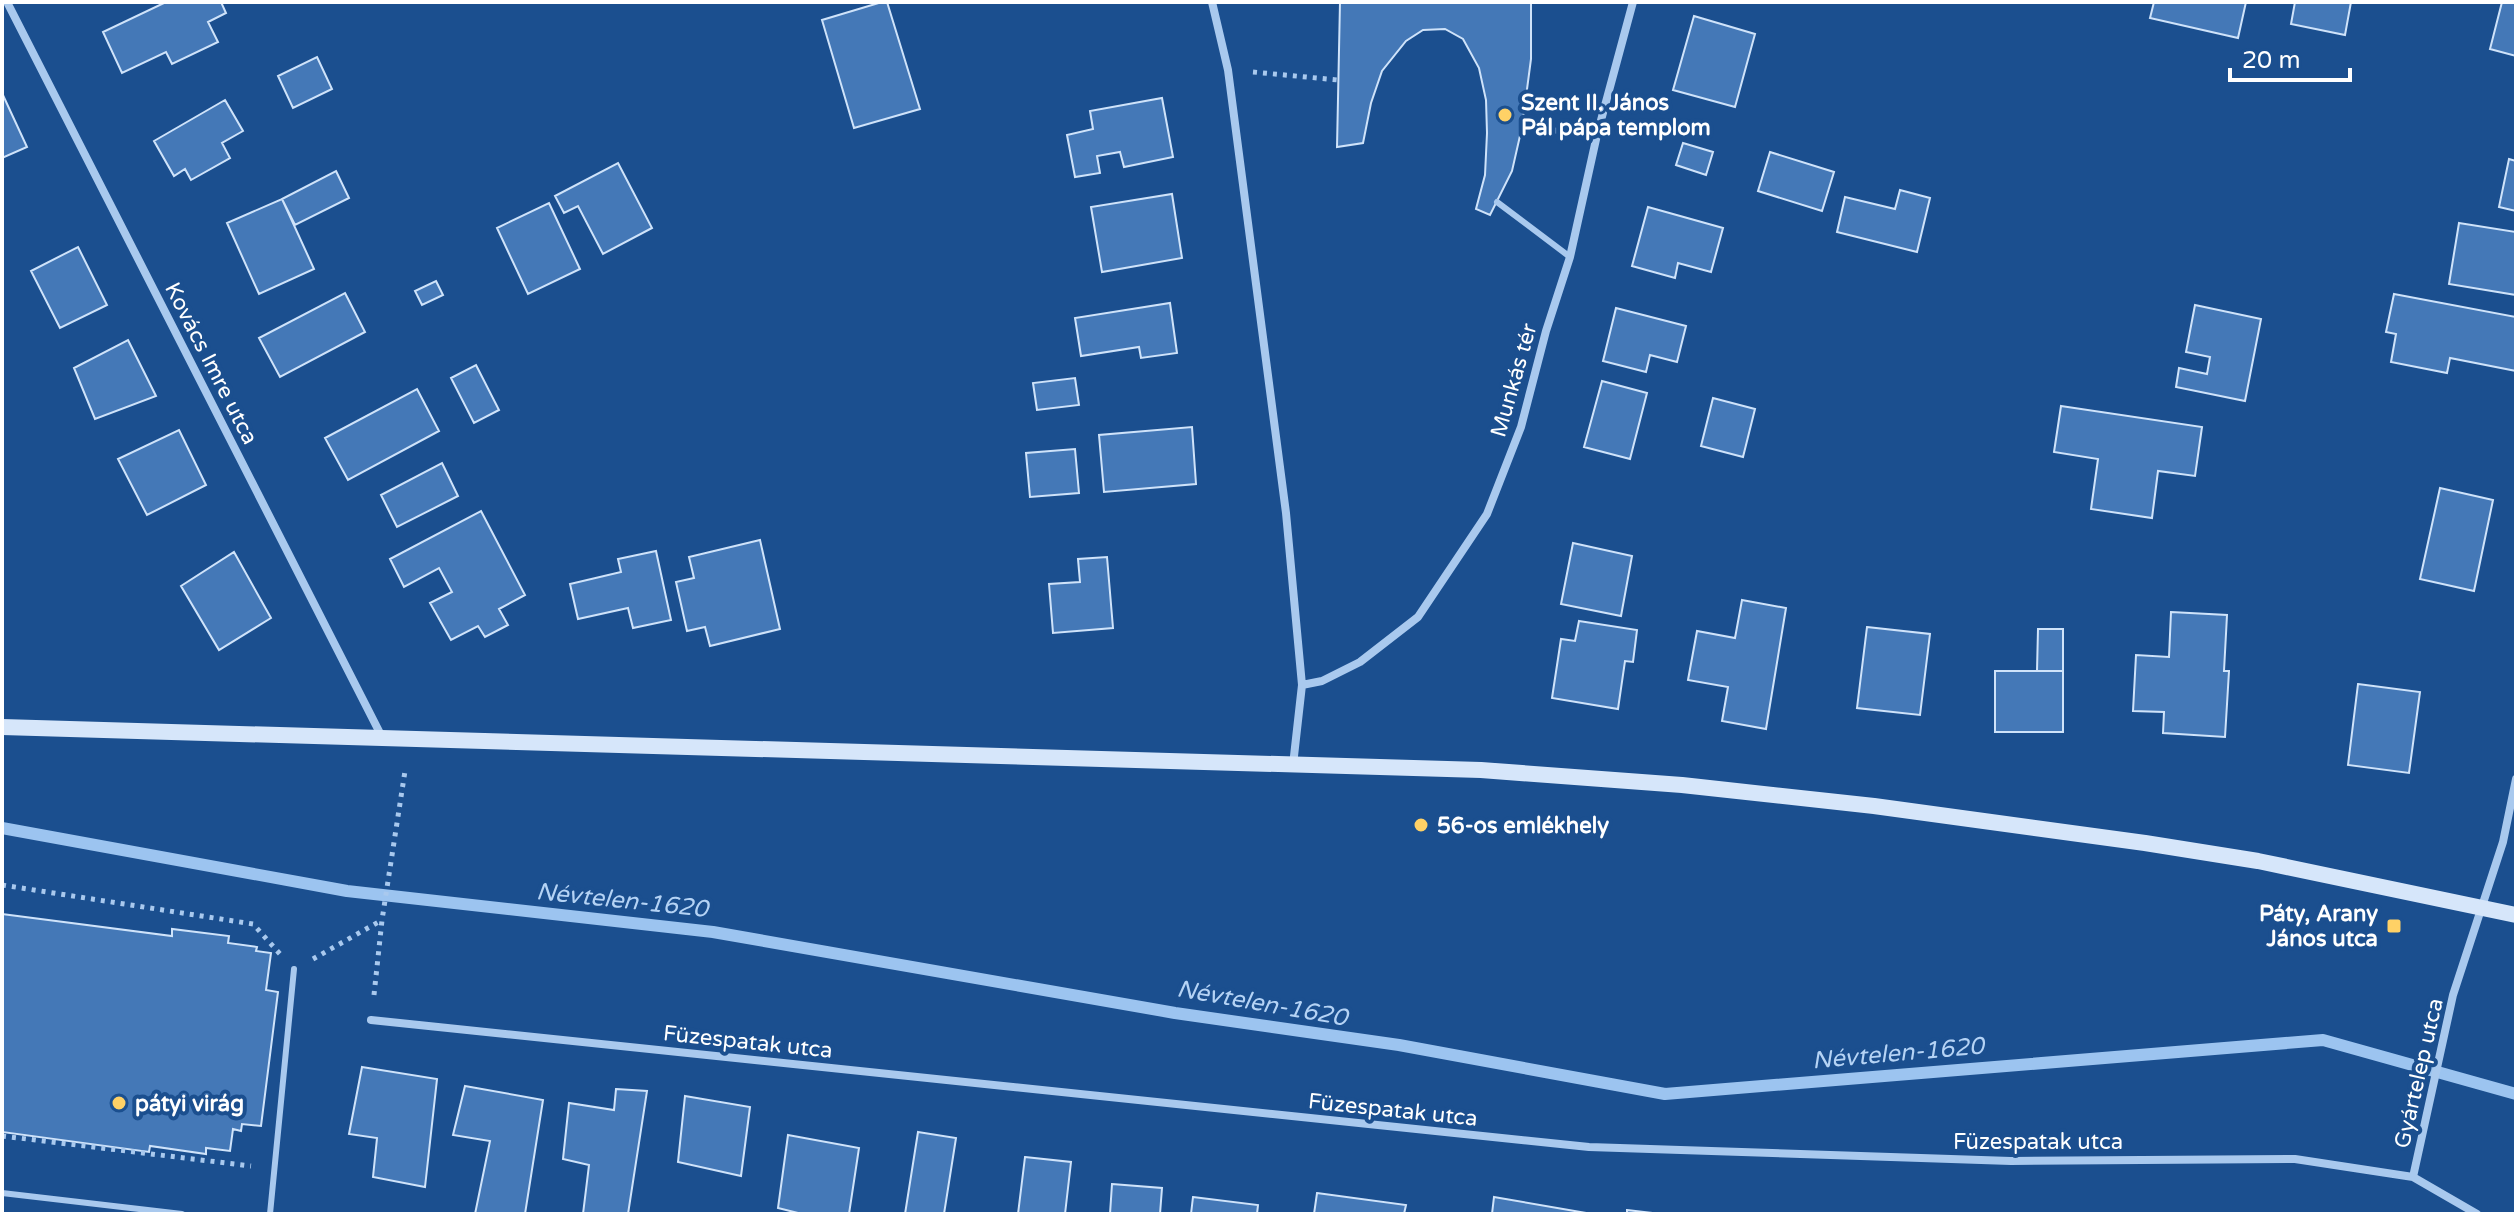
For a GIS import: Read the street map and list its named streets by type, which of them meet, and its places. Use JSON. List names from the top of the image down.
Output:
{
  "streets": {
    "street": [
      "Kovács Imre utca",
      "Munkás tér",
      "Füzespatak utca",
      "Gyártelep utca"
    ]
  },
  "crossings": [
    ["Füzespatak utca", "Gyártelep utca"]
  ],
  "water": ["Névtelen-1620"],
  "places": {
    "other": ["Szent II. János Pál pápa templom", "56-os emlékhely", "pátyi virág"],
    "transit": ["Páty, Arany János utca"]
  },
  "scale_bar": "20 m"
}
